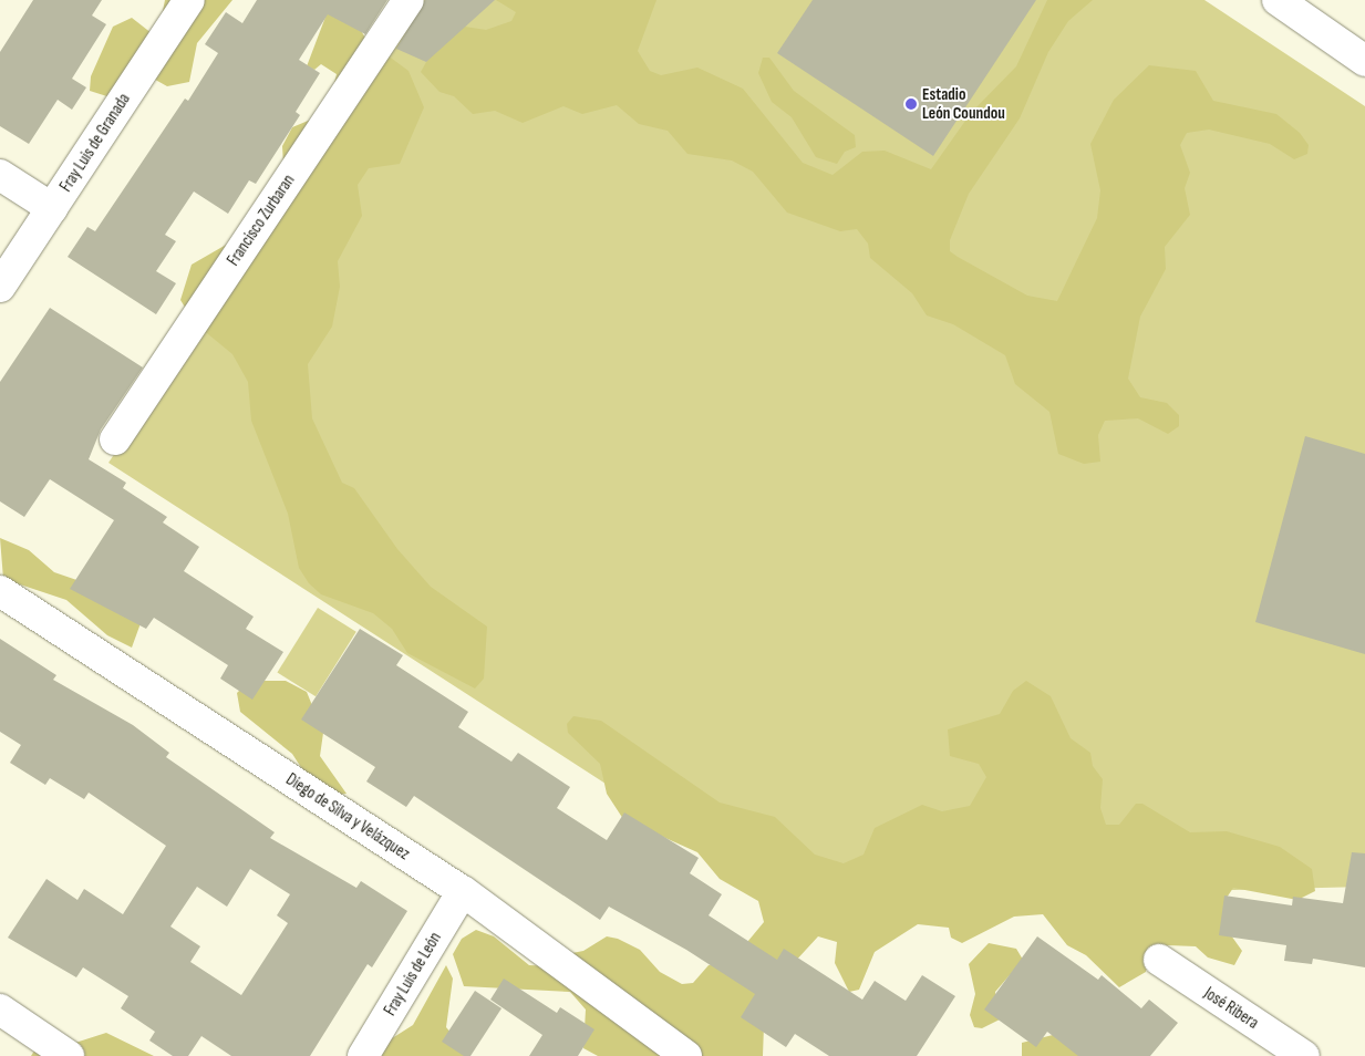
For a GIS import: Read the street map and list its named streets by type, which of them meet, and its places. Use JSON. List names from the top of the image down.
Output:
{
  "streets": {
    "street": [
      "Fray Luis de Granada",
      "Francisco Zurbaran",
      "Diego de Silva y Velázquez",
      "Fray Luis de León",
      "José Ribera"
    ]
  },
  "crossings": [
    ["Diego de Silva y Velázquez", "Fray Luis de León"]
  ],
  "places": ["Estadio León Coundou"]
}
